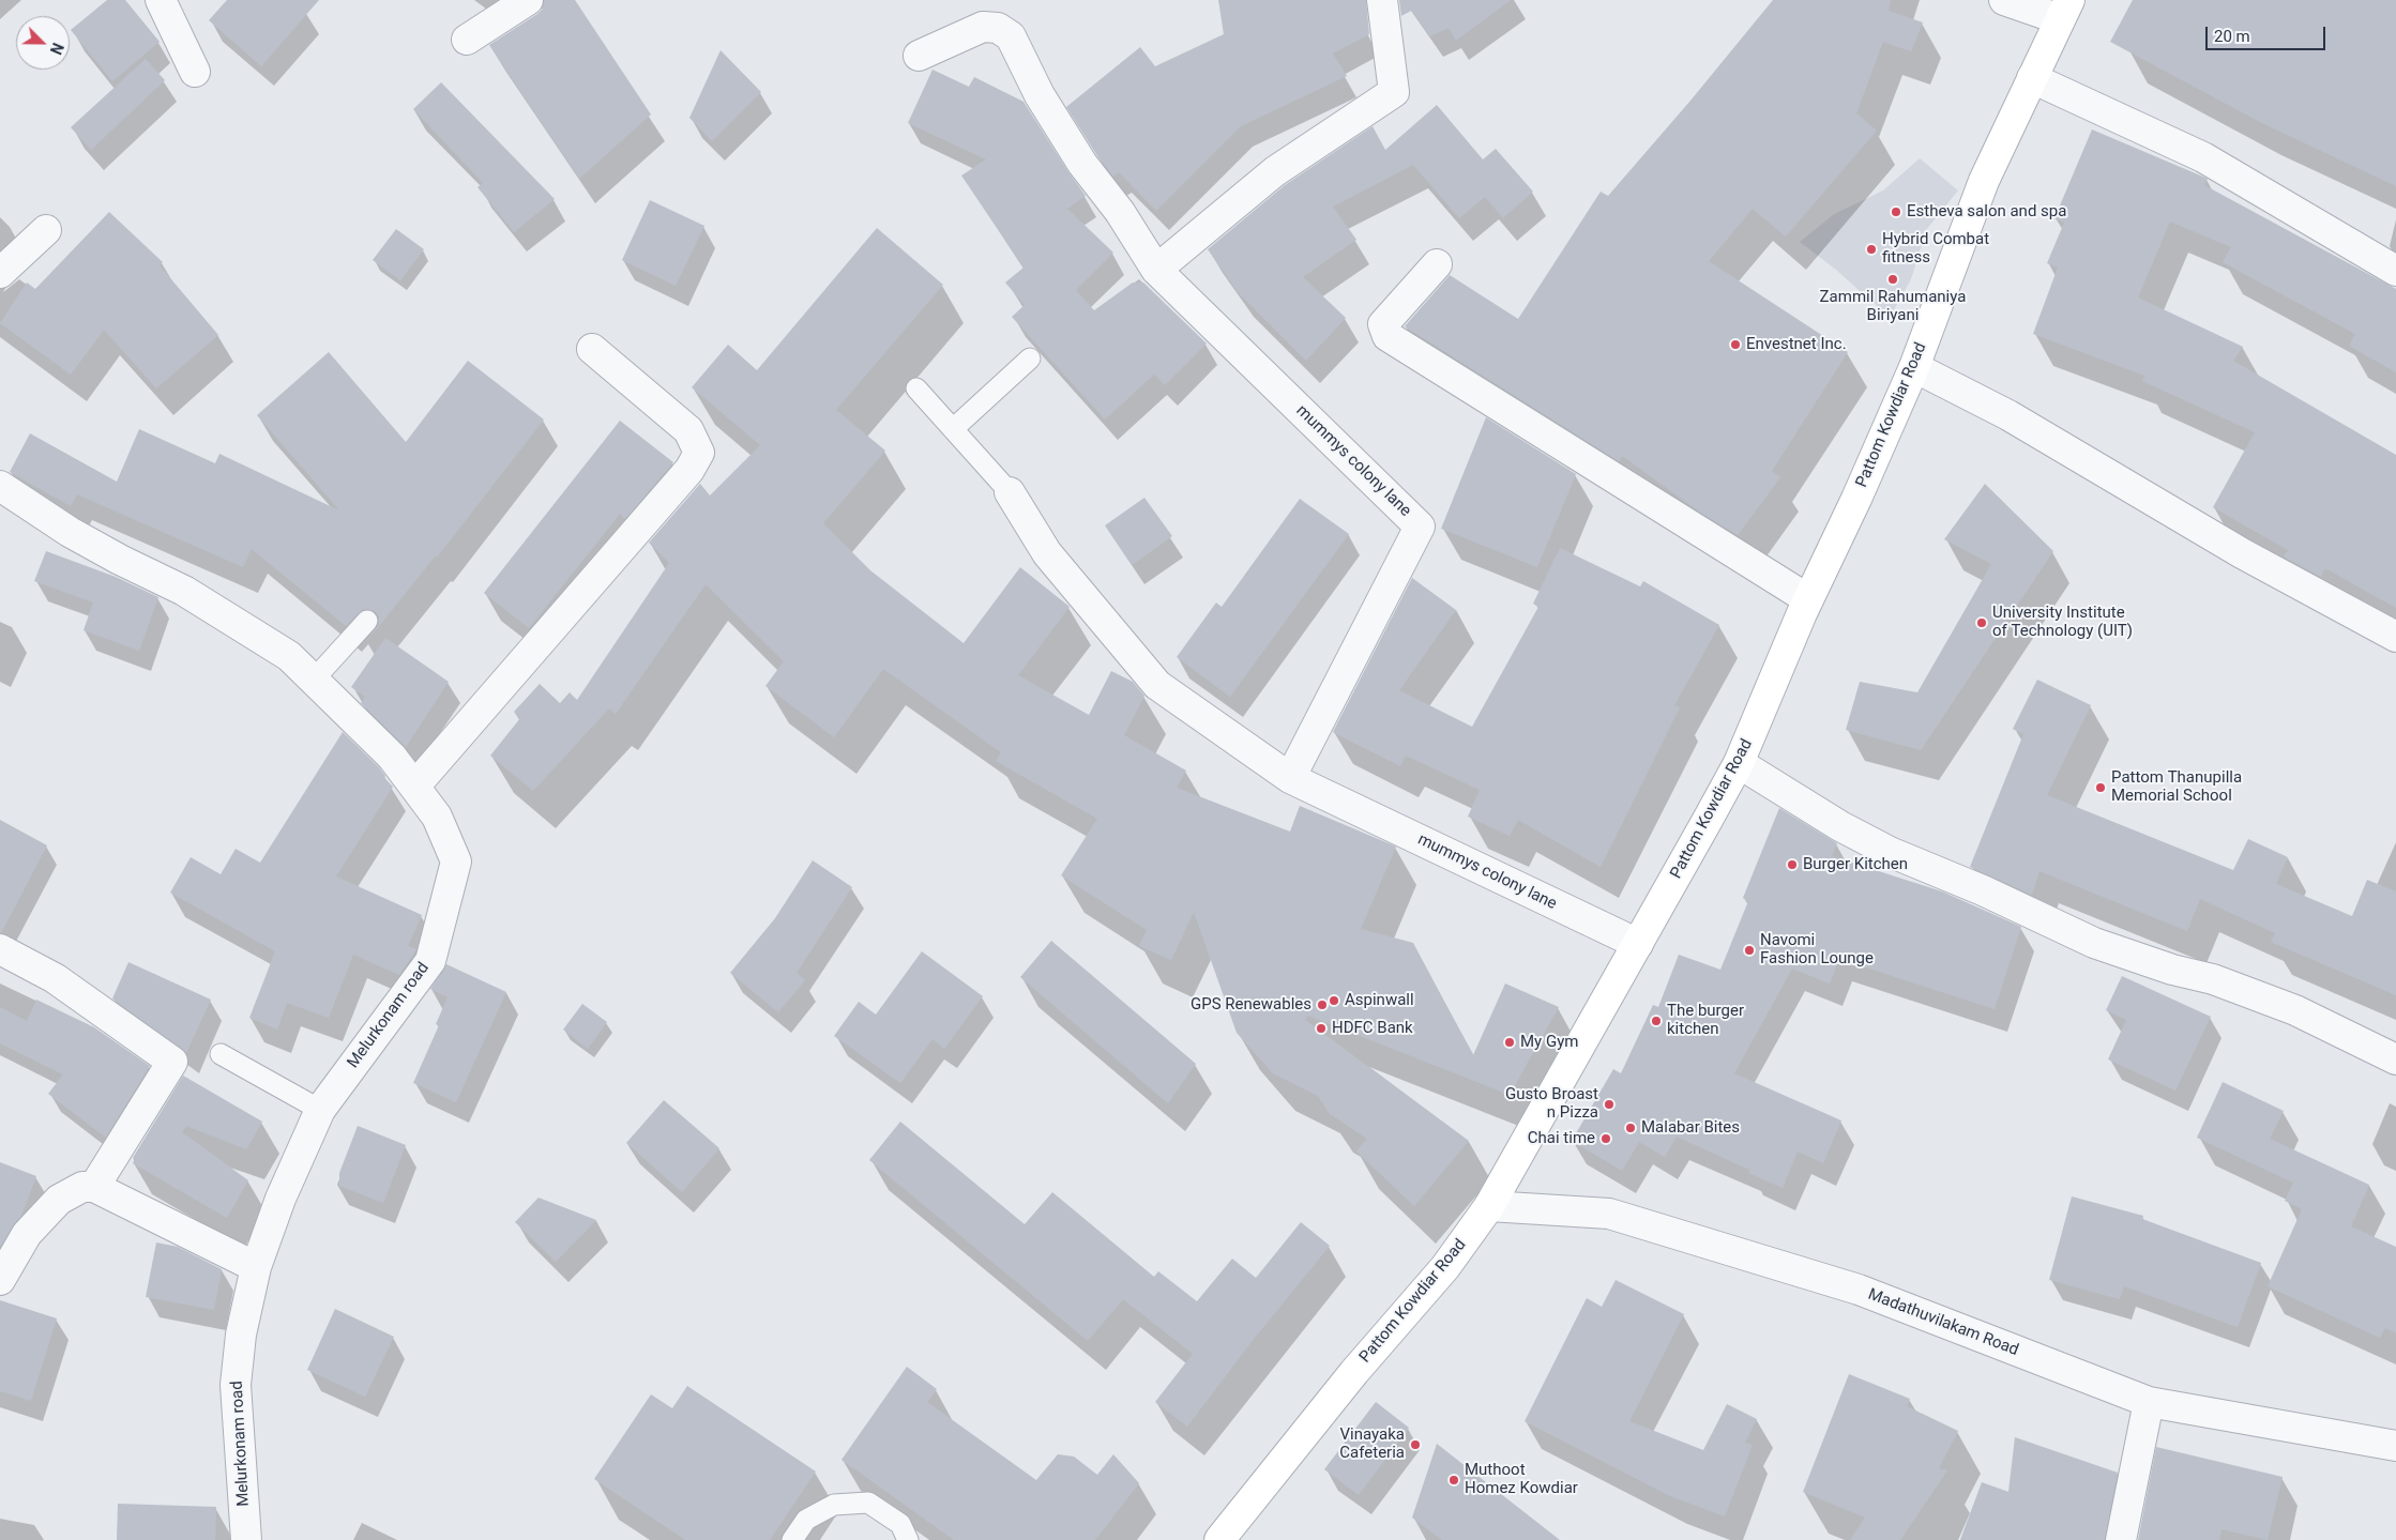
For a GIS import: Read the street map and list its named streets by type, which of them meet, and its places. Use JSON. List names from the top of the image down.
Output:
{
  "streets": {
    "main road": ["Pattom Kowdiar Road"],
    "street": ["mummys colony lane", "Melurkonam road", "Madathuvilakam Road"]
  },
  "crossings": [
    ["Pattom Kowdiar Road", "mummys colony lane"],
    ["Pattom Kowdiar Road", "Madathuvilakam Road"]
  ],
  "places": [
    "Estheva salon and spa",
    "Hybrid Combat fitness",
    "Zammil Rahumaniya Biriyani",
    "Envestnet Inc.",
    "University Institute of Technology (UIT)",
    "Pattom Thanupilla Memorial School",
    "Burger Kitchen",
    "Navomi Fashion Lounge",
    "Aspinwall",
    "GPS Renewables",
    "The burger kitchen",
    "HDFC Bank",
    "My Gym",
    "Gusto Broast n Pizza",
    "Malabar Bites",
    "Chai time",
    "Vinayaka Cafeteria",
    "Muthoot Homez Kowdiar"
  ],
  "scale_bar": "20 m",
  "north": "bottom right"
}
